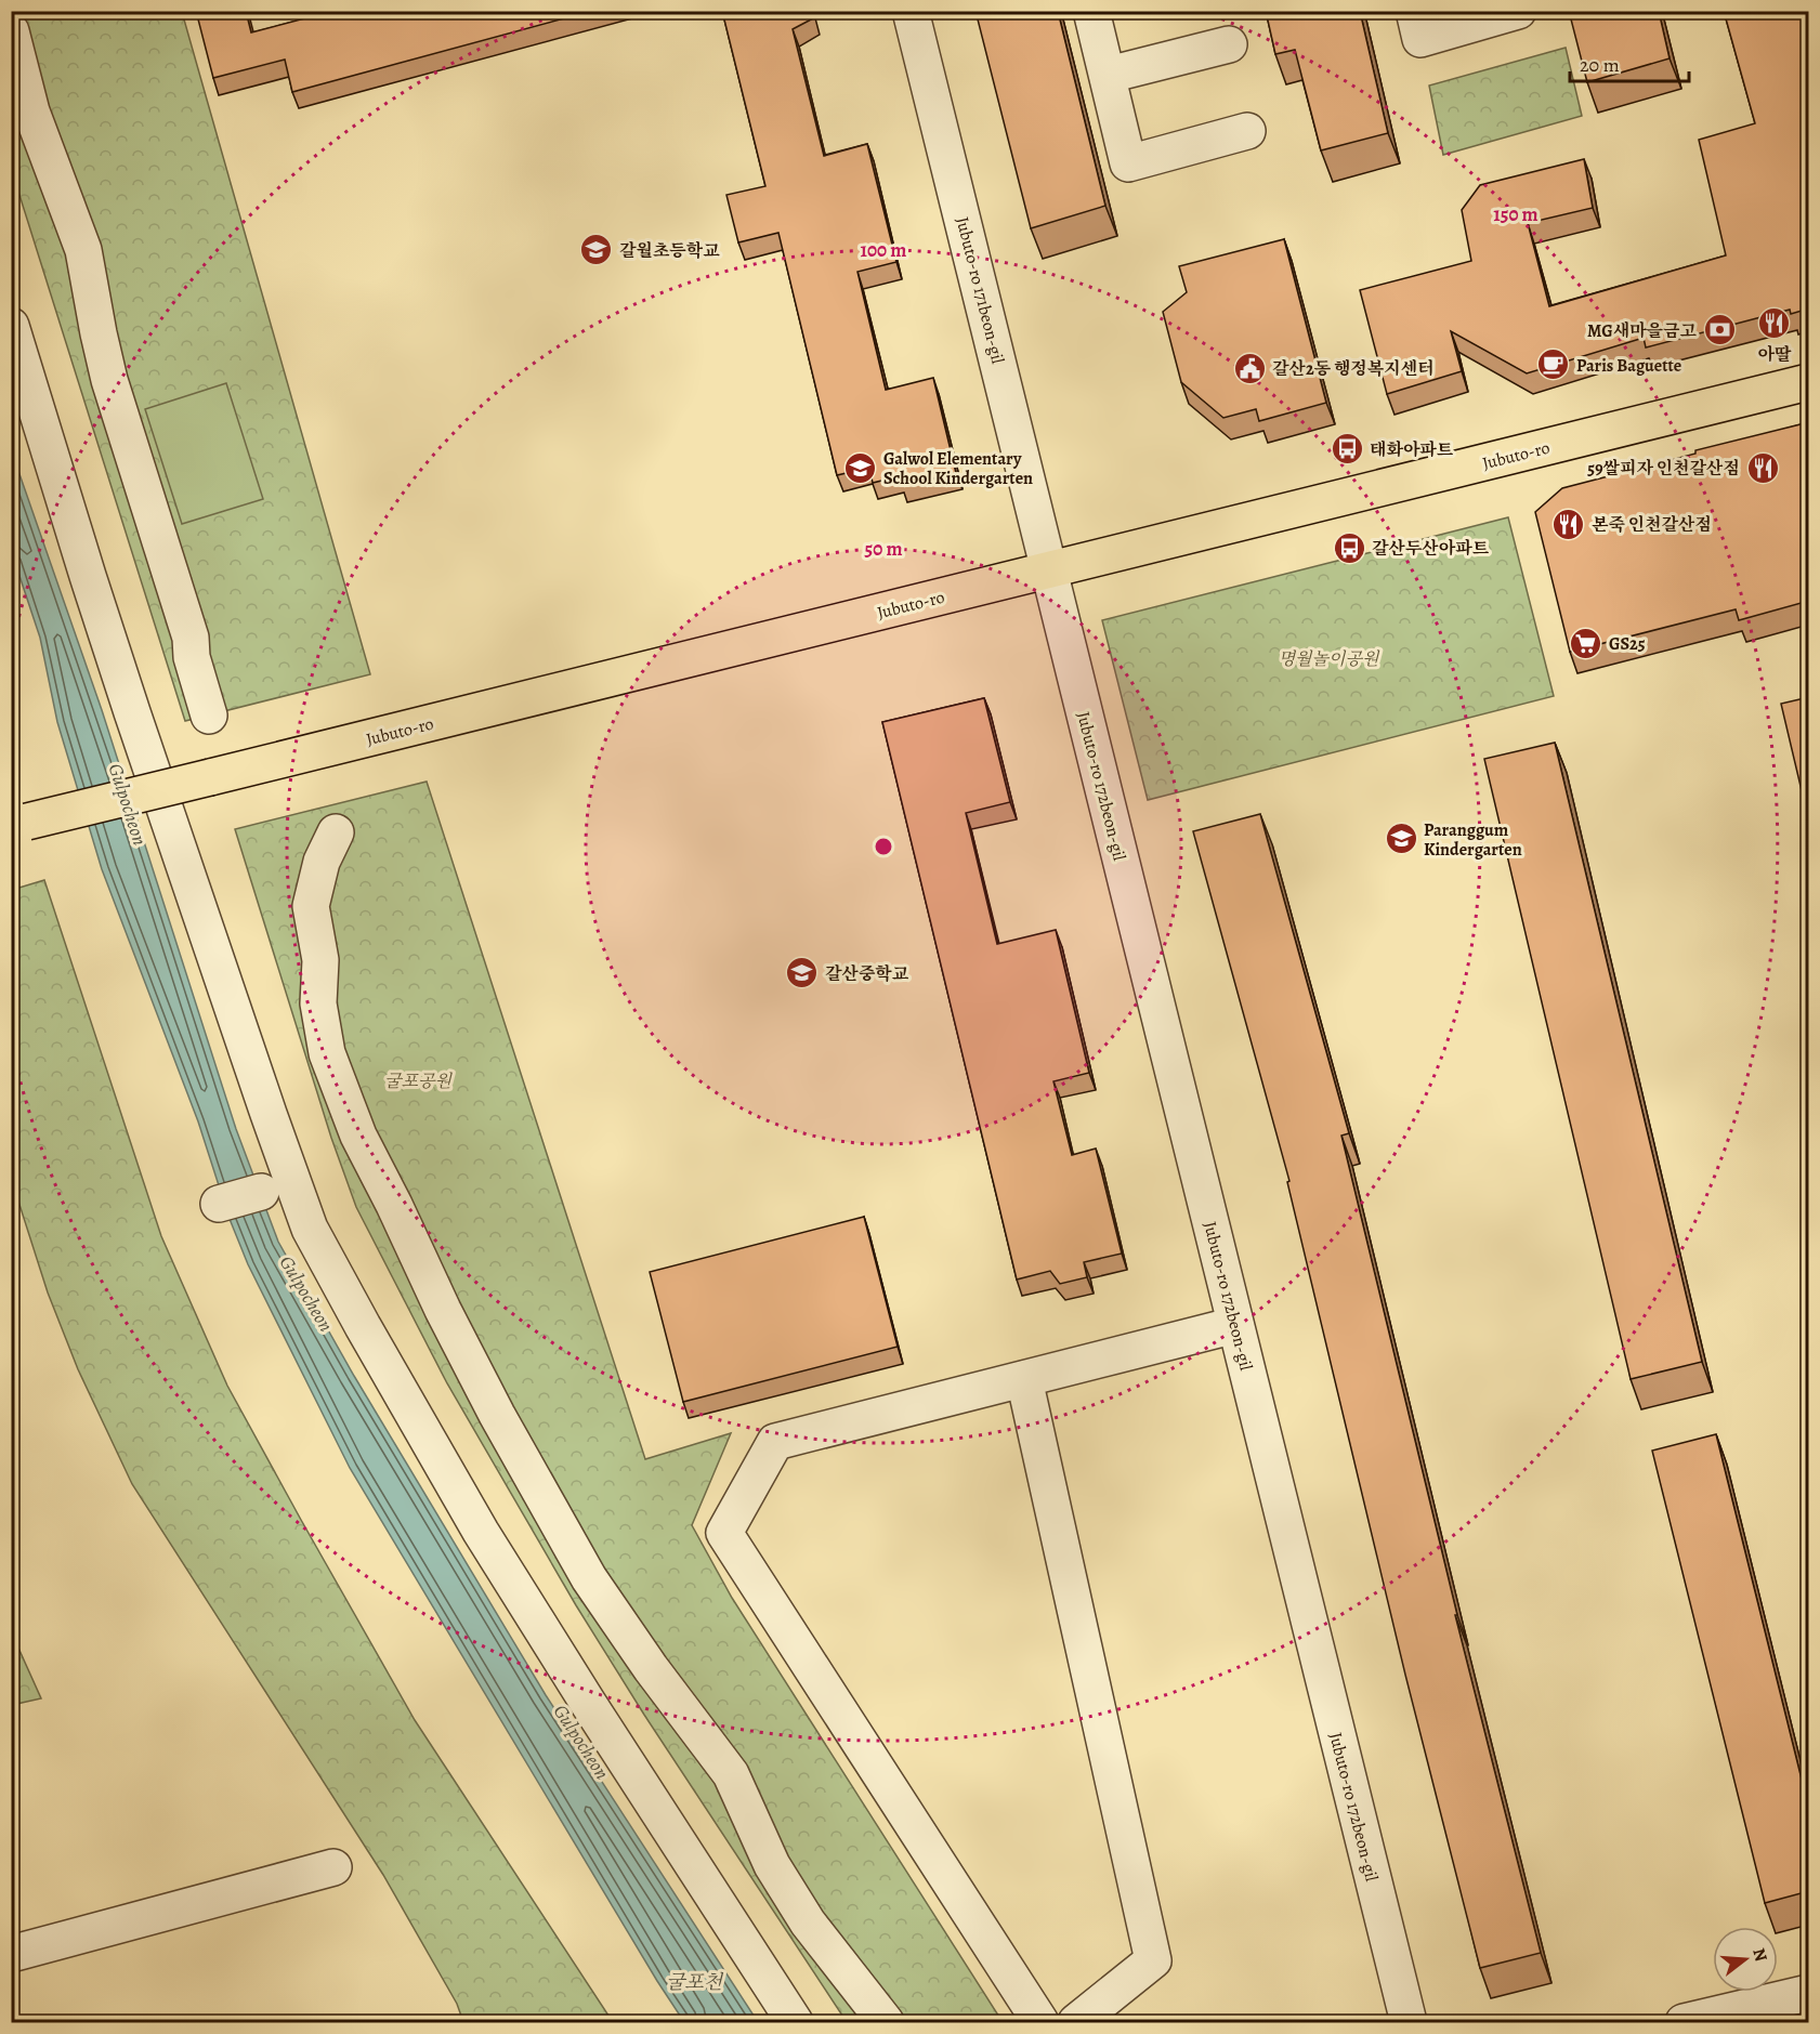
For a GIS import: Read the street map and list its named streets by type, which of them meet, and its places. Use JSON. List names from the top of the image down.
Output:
{
  "streets": {
    "main road": ["Jubuto-ro"],
    "street": ["Jubuto-ro 171beon-gil", "Jubuto-ro 172beon-gil"]
  },
  "crossings": [
    ["Jubuto-ro 171beon-gil", "Jubuto-ro"],
    ["Jubuto-ro 171beon-gil", "Jubuto-ro 172beon-gil"],
    ["Jubuto-ro", "Jubuto-ro 172beon-gil"]
  ],
  "water": ["Gulpocheon", "굴포천"],
  "parks": ["명월놀이공원", "굴포공원"],
  "places": {
    "school or university": [
      "갈월초등학교",
      "Galwol Elementary School Kindergarten",
      "Paranggum Kindergarten",
      "갈산중학교"
    ],
    "restaurant": ["아딸", "59쌀피자 인천갈산점", "본죽 인천갈산점"],
    "bank": ["MG새마을금고"],
    "cafe": ["Paris Baguette"],
    "public building": ["갈산2동 행정복지센터"],
    "bus stop": ["태화아파트", "갈산두산아파트"],
    "supermarket": ["GS25"]
  },
  "scale_bar": "20 m",
  "north": "right",
  "rings": ["150 m", "100 m", "50 m"]
}
